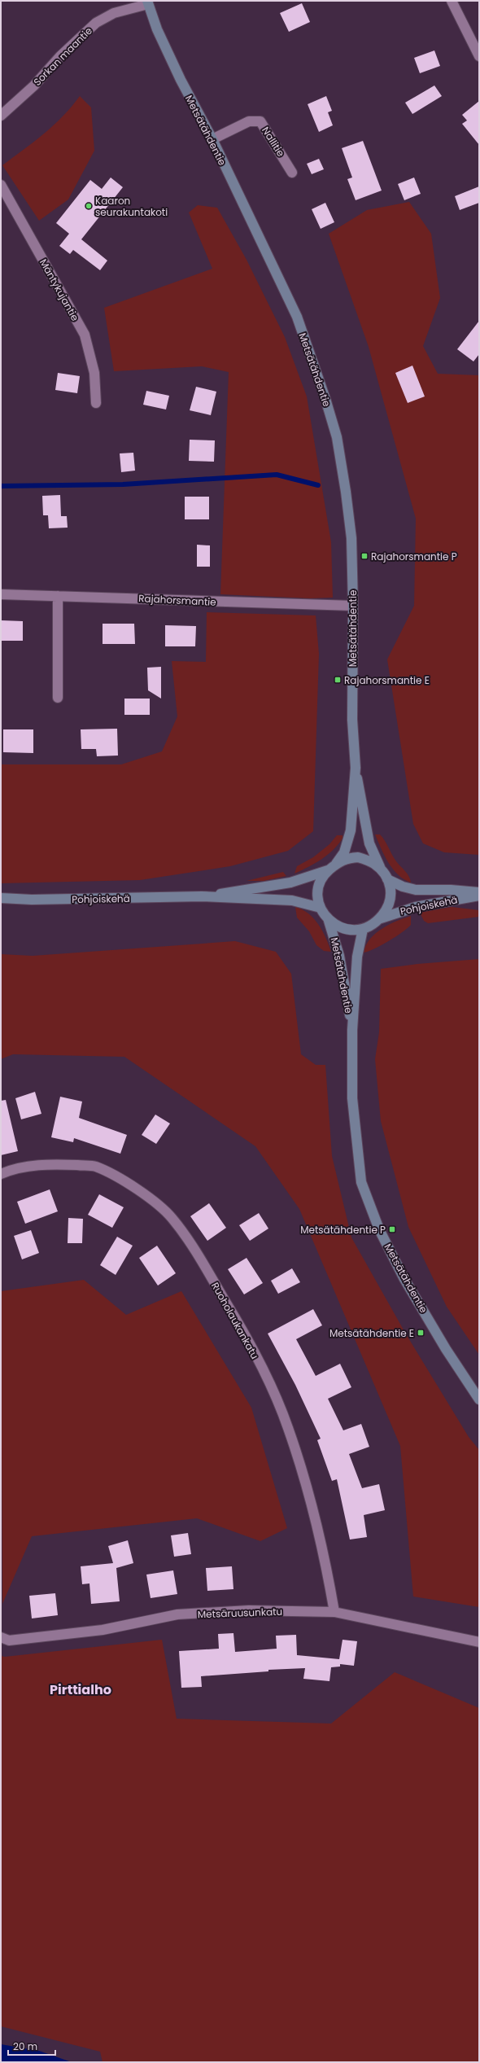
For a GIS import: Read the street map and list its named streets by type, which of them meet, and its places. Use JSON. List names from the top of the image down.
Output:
{
  "streets": {
    "main road": ["Metsätähdentie", "Pohjoiskehä"],
    "street": [
      "Sorkan maantie",
      "Nallitie",
      "Mäntykujantie",
      "Rajahorsmantie",
      "Ruoholaukankatu",
      "Metsäruusunkatu"
    ]
  },
  "crossings": [
    ["Sorkan maantie", "Metsätähdentie"],
    ["Metsätähdentie", "Nallitie"],
    ["Metsätähdentie", "Rajahorsmantie"],
    ["Metsätähdentie", "Pohjoiskehä"],
    ["Ruoholaukankatu", "Metsäruusunkatu"]
  ],
  "districts": ["Pirttialho"],
  "places": {
    "other": ["Kaaron seurakuntakoti"],
    "transit": [
      "Rajahorsmantie P",
      "Rajahorsmantie E",
      "Metsätähdentie P",
      "Metsätähdentie E"
    ]
  },
  "scale_bar": "20 m"
}
